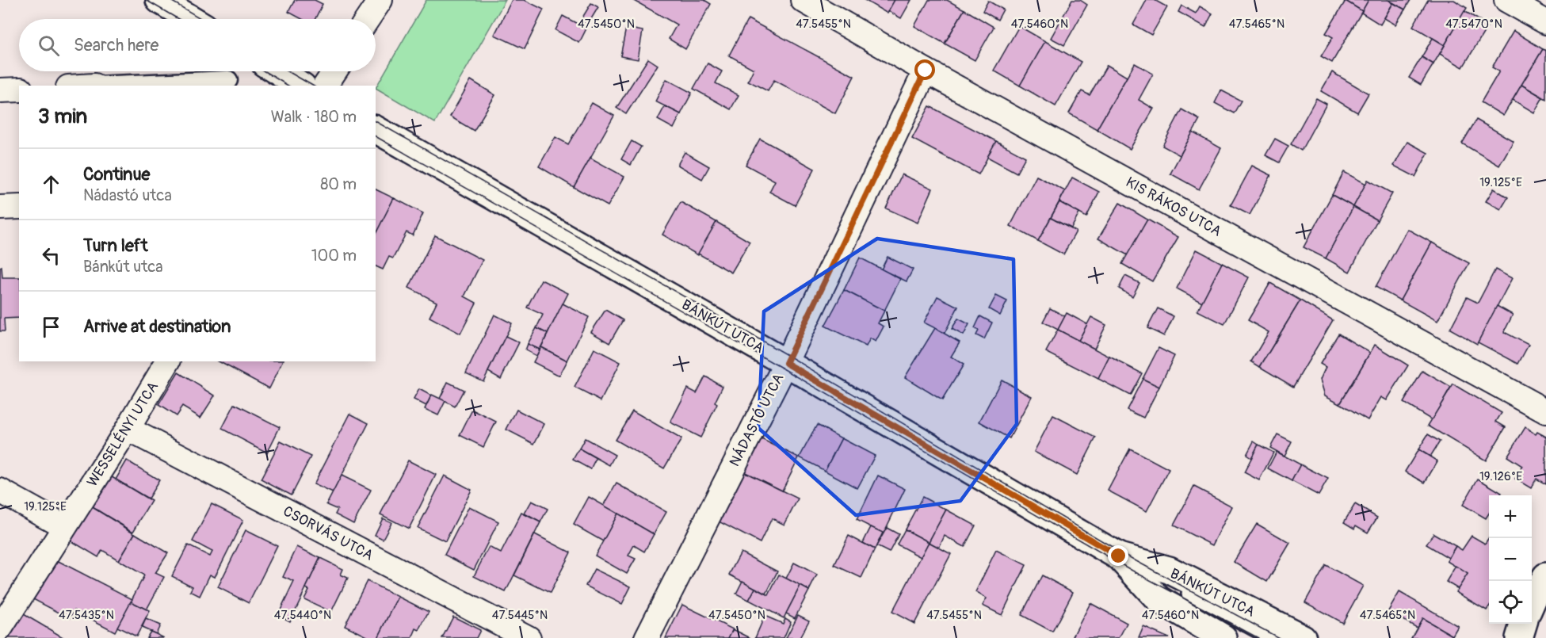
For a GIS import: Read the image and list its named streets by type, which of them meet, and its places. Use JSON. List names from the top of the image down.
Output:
{
  "streets": {
    "street": [
      "KIS RÁKOS UTCA",
      "BÁNKÚT UTCA",
      "NÁDASTÓ UTCA",
      "WESSELÉNYI UTCA",
      "CSORVÁS UTCA"
    ]
  },
  "crossings": [
    ["KIS RÁKOS UTCA", "NÁDASTÓ UTCA"],
    ["BÁNKÚT UTCA", "NÁDASTÓ UTCA"],
    ["WESSELÉNYI UTCA", "CSORVÁS UTCA"]
  ],
  "page": {
    "search": "Search here",
    "heading": ["3 min", "Walk · 180 m"],
    "list": [
      ["Continue", "Nádastó utca", "80 m"],
      ["Turn left", "Bánkút utca", "100 m"],
      "Arrive at destination"
    ],
    "map_buttons": ["+", "−"]
  },
  "coordinates": [
    "47.5450°N",
    "47.5455°N",
    "47.5460°N",
    "47.5465°N",
    "47.5470°N",
    "19.125°E",
    "19.126°E",
    "47.5435°N",
    "47.5440°N",
    "47.5445°N"
  ]
}
